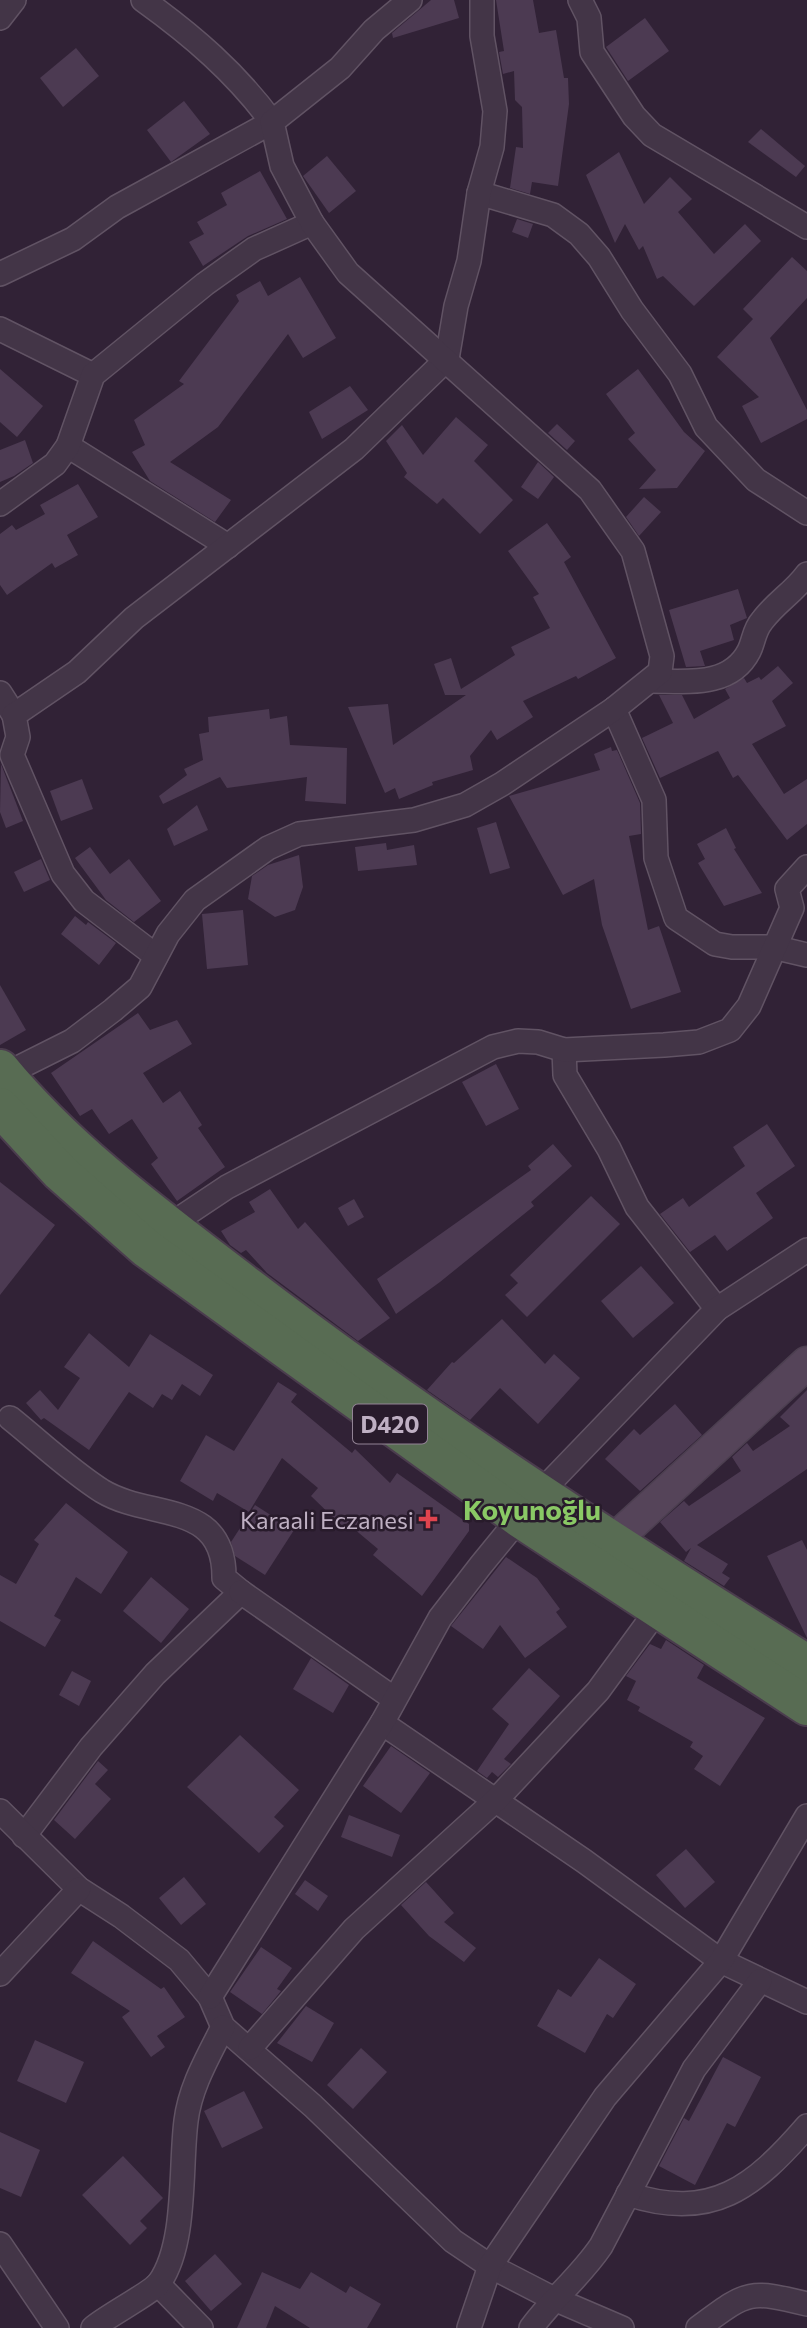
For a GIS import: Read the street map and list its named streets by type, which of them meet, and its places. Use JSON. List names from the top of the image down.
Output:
{
  "streets": {
    "highway": ["D420"]
  },
  "districts": ["Koyunoğlu"],
  "places": {
    "health": ["Karaali Eczanesi"]
  }
}
